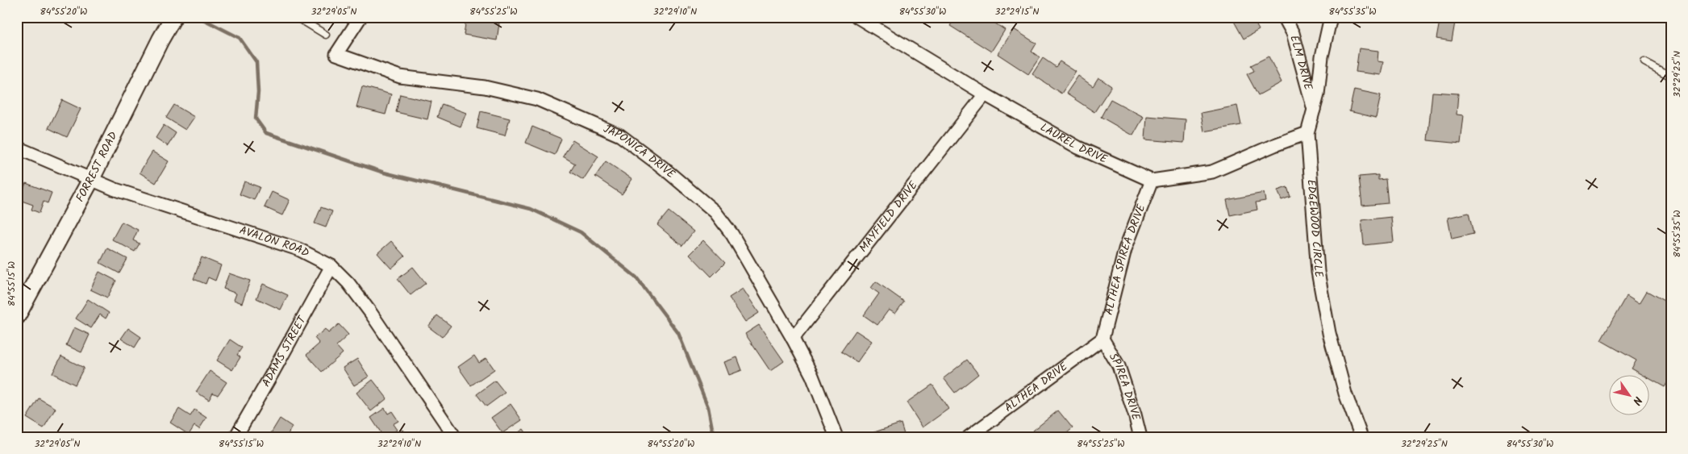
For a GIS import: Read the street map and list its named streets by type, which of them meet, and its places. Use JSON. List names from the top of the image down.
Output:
{
  "streets": {
    "main road": ["FORREST ROAD"],
    "street": [
      "ELM DRIVE",
      "LAUREL DRIVE",
      "JAPONICA DRIVE",
      "MAYFIELD DRIVE",
      "EDGEWOOD CIRCLE",
      "AVALON ROAD",
      "ALTHEA SPIREA DRIVE",
      "ADAMS STREET",
      "SPIREA DRIVE",
      "ALTHEA DRIVE"
    ]
  },
  "crossings": [
    ["ELM DRIVE", "EDGEWOOD CIRCLE"],
    ["LAUREL DRIVE", "MAYFIELD DRIVE"],
    ["LAUREL DRIVE", "ALTHEA SPIREA DRIVE"],
    ["JAPONICA DRIVE", "MAYFIELD DRIVE"],
    ["FORREST ROAD", "AVALON ROAD"],
    ["AVALON ROAD", "ADAMS STREET"],
    ["ALTHEA SPIREA DRIVE", "SPIREA DRIVE"],
    ["ALTHEA SPIREA DRIVE", "ALTHEA DRIVE"],
    ["SPIREA DRIVE", "ALTHEA DRIVE"]
  ],
  "north": "bottom right",
  "coordinates": [
    "84°55'20\"W",
    "32°29'05\"N",
    "84°55'25\"W",
    "32°29'10\"N",
    "84°55'30\"W",
    "32°29'15\"N",
    "84°55'35\"W",
    "32°29'25\"N",
    "84°55'15\"W"
  ]
}
